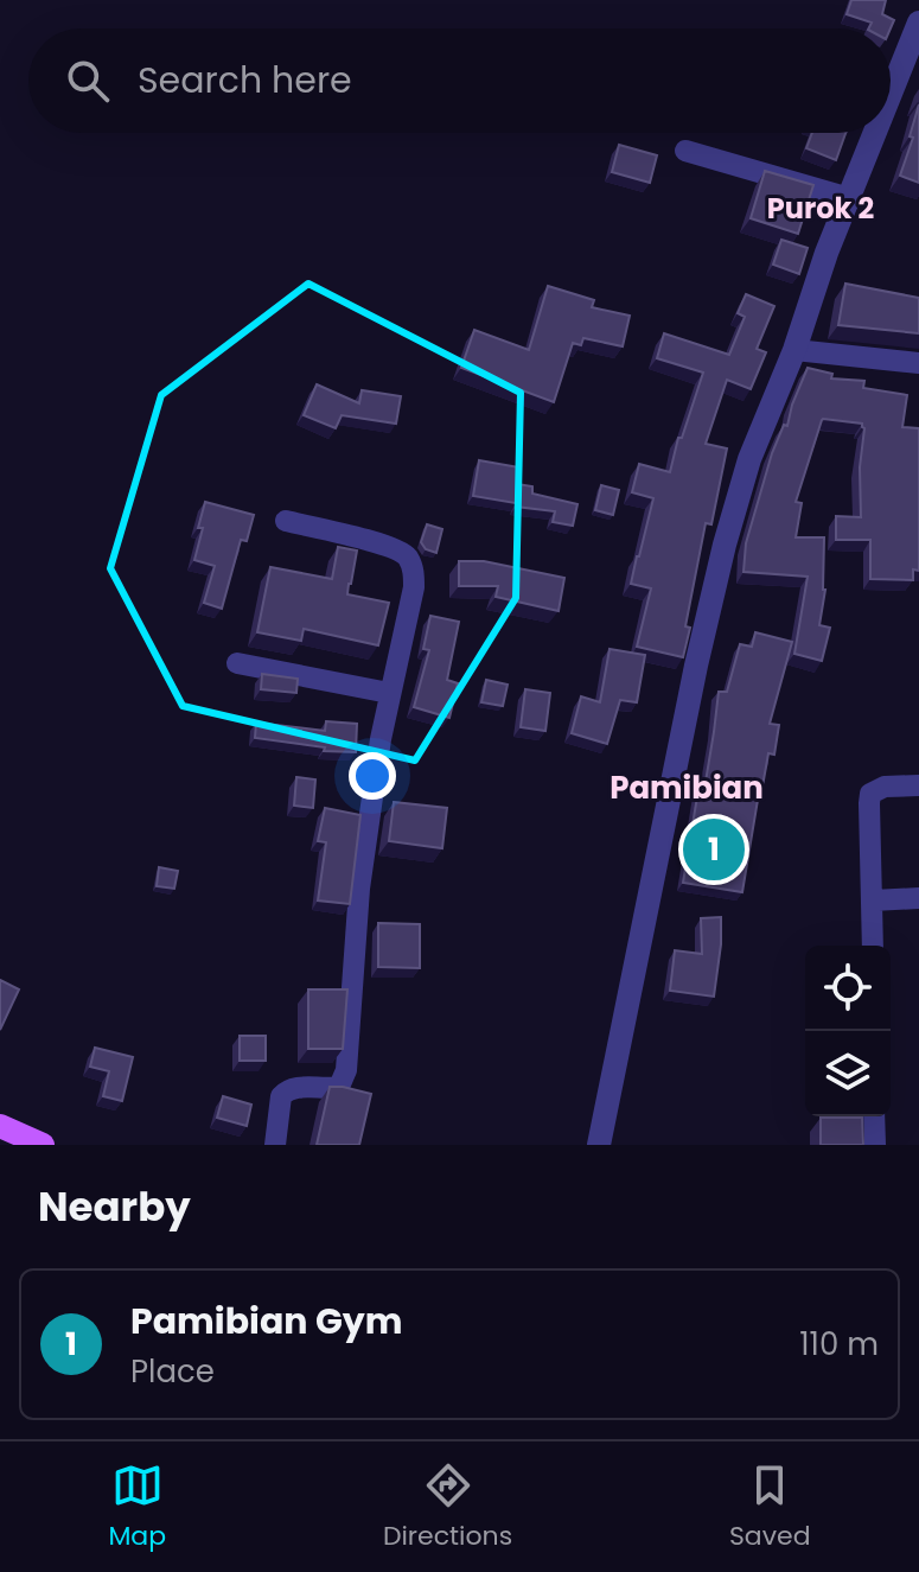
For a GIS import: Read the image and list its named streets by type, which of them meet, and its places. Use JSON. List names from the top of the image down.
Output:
{
  "districts": ["Purok 2", "Pamibian"],
  "page": {
    "search": "Search here",
    "pins": "1",
    "heading": "Nearby",
    "list": [
      {
        "mark": "1",
        "name": "Pamibian Gym",
        "note": "Place",
        "value": "110 m"
      }
    ],
    "nav": ["Map", "Directions", "Saved"]
  }
}
